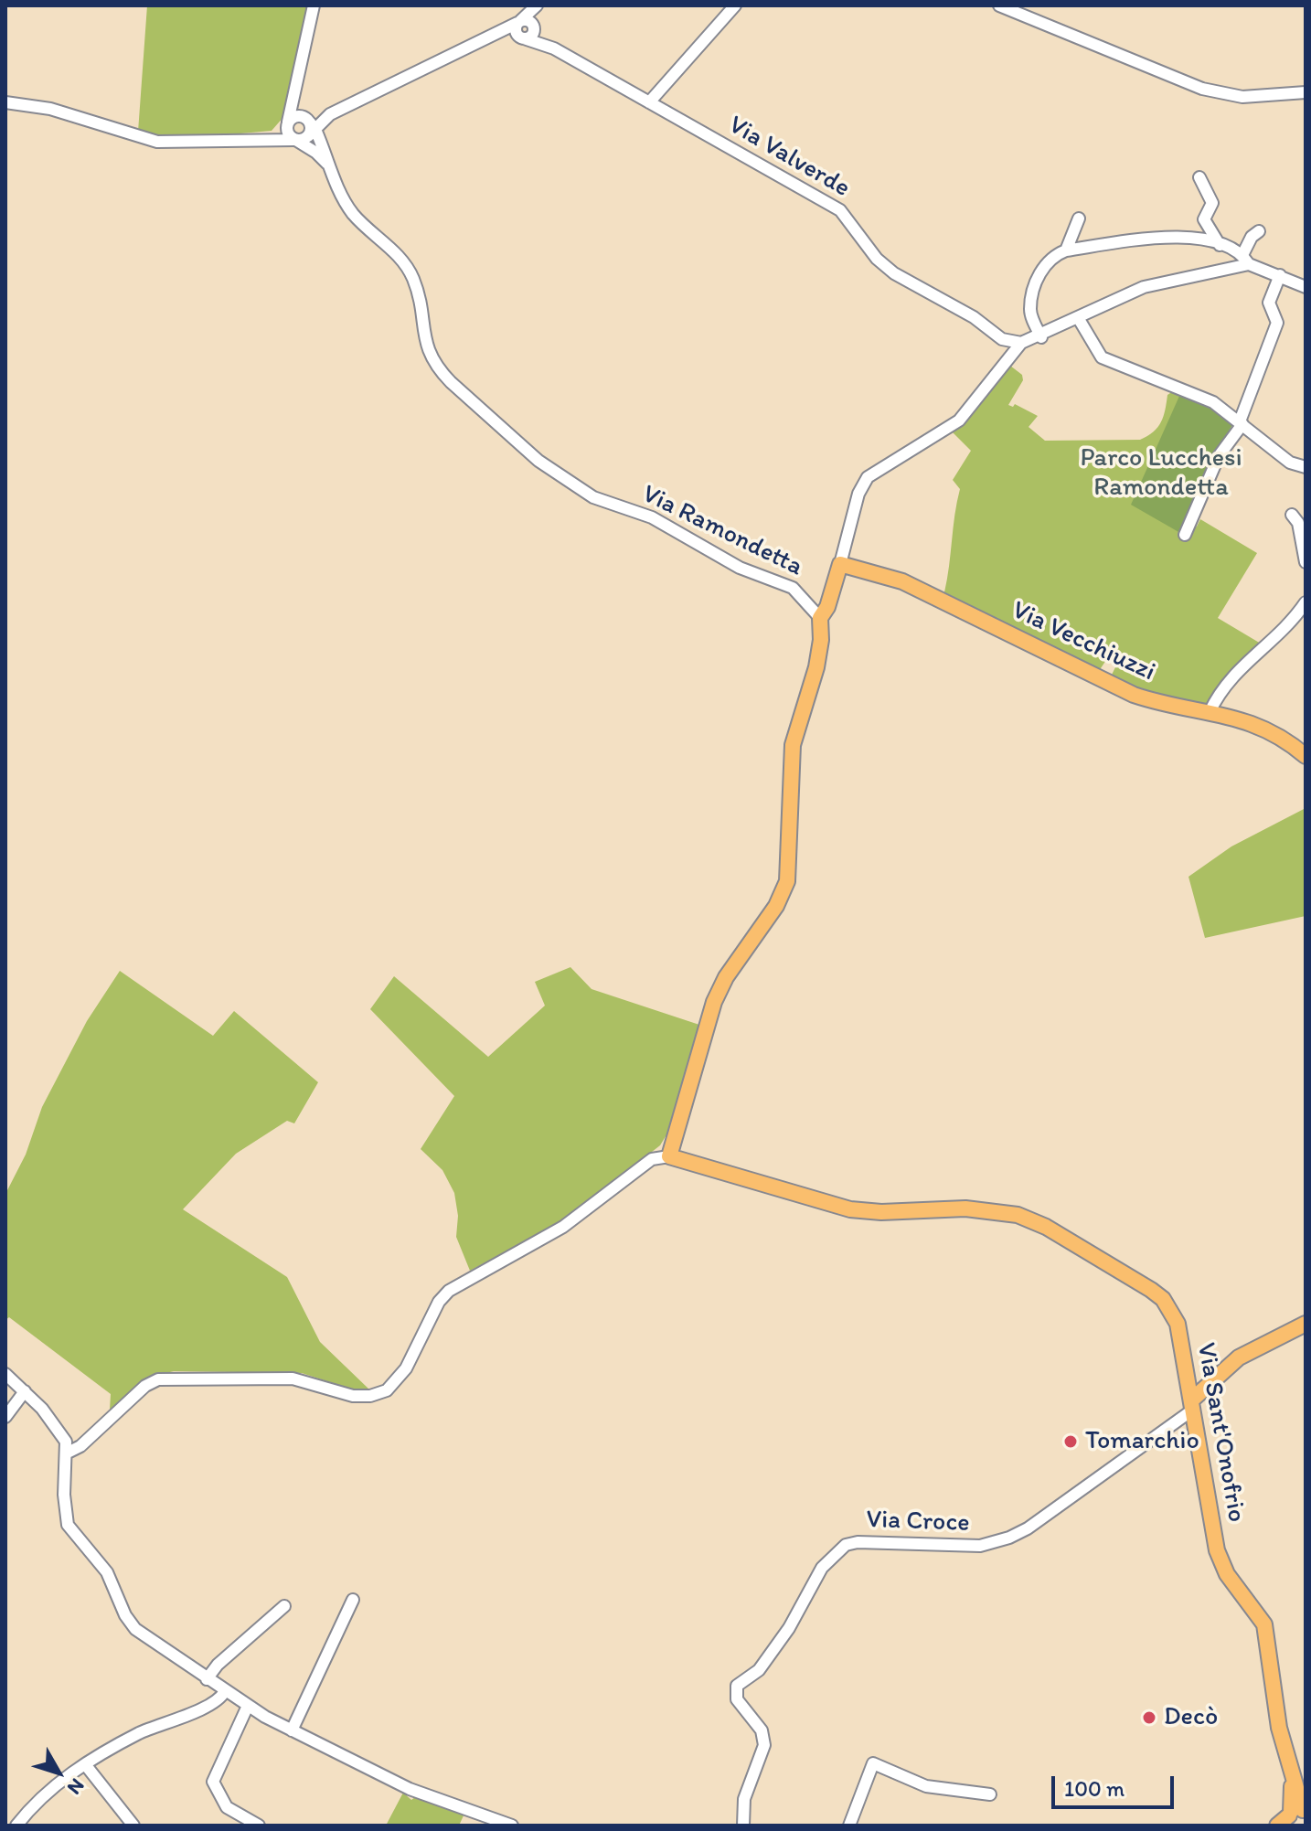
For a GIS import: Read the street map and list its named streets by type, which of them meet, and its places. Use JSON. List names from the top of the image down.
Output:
{
  "streets": {
    "main road": ["Via Vecchiuzzi", "Via Sant'Onofrio"],
    "street": ["Via Valverde", "Via Ramondetta", "Via Croce"]
  },
  "crossings": [
    ["Via Valverde", "Via Ramondetta"],
    ["Via Ramondetta", "Via Vecchiuzzi"],
    ["Via Sant'Onofrio", "Via Croce"]
  ],
  "parks": ["Parco Lucchesi Ramondetta"],
  "places": ["Tomarchio", "Decò"],
  "scale_bar": "100 m",
  "north": "bottom right"
}
